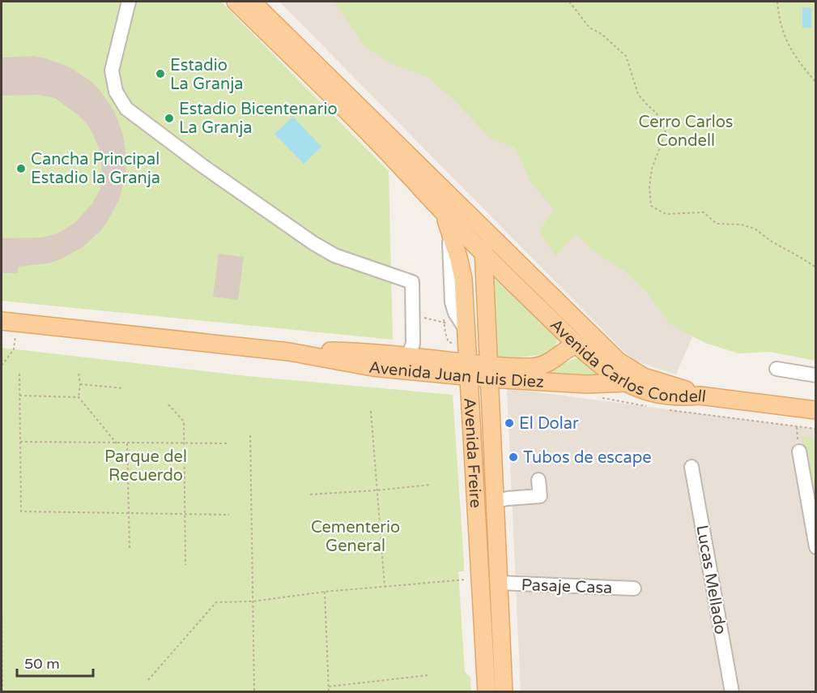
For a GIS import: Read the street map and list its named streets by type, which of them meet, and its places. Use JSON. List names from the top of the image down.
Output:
{
  "streets": {
    "main road": ["Avenida Carlos Condell", "Avenida Juan Luis Diez", "Avenida Freire"],
    "street": ["Lucas Mellado", "Pasaje Casa"]
  },
  "crossings": [
    ["Avenida Carlos Condell", "Avenida Juan Luis Diez"],
    ["Avenida Carlos Condell", "Avenida Freire"],
    ["Avenida Juan Luis Diez", "Avenida Freire"],
    ["Avenida Freire", "Pasaje Casa"]
  ],
  "parks": ["Cerro Carlos Condell", "Parque del Recuerdo", "Cementerio General"],
  "places": [
    "Estadio La Granja",
    "Estadio Bicentenario La Granja",
    "Cancha Principal Estadio la Granja",
    "El Dolar",
    "Tubos de escape"
  ],
  "scale_bar": "50 m"
}
